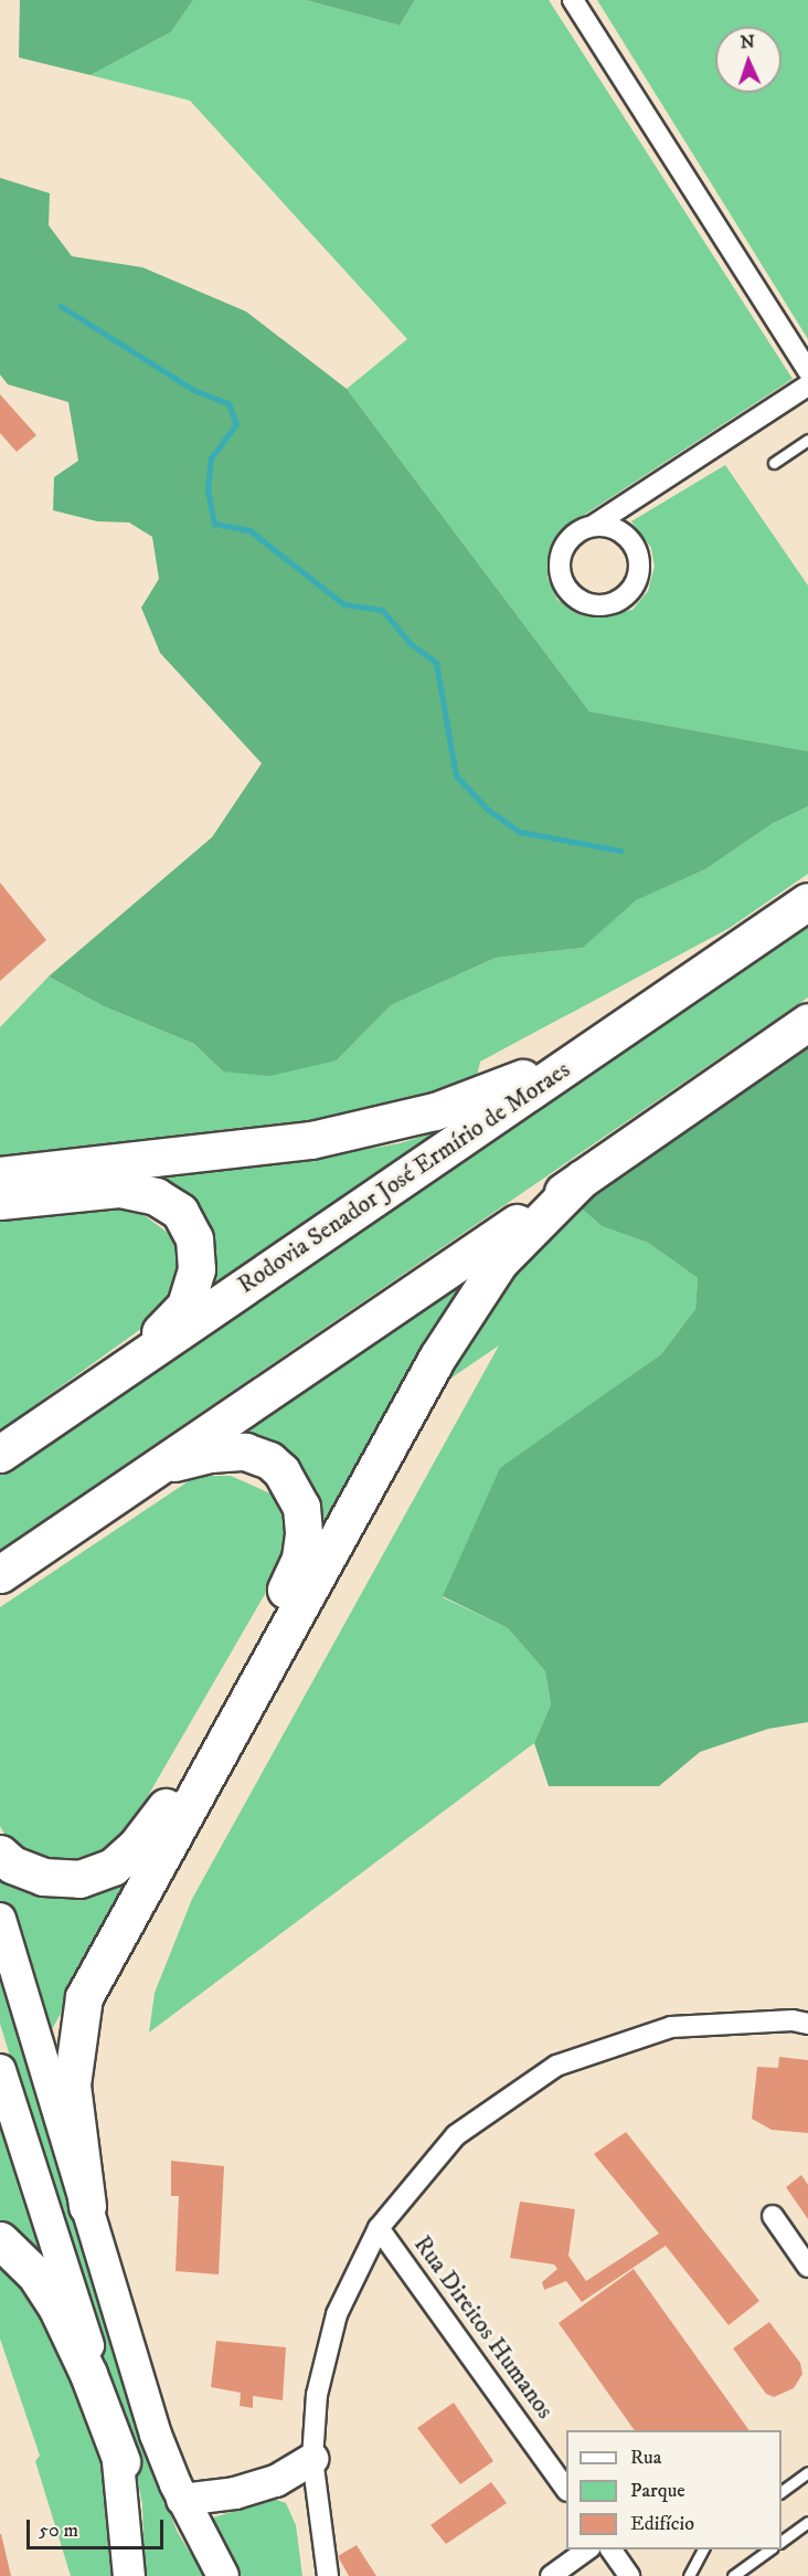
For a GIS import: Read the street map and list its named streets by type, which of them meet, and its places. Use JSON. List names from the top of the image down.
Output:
{
  "streets": {
    "highway": ["Rodovia Senador José Ermírio de Moraes"],
    "street": ["Rua Direitos Humanos"]
  },
  "legend": ["Rua", "Parque", "Edifício"],
  "scale_bar": "50 m",
  "north": "top"
}
